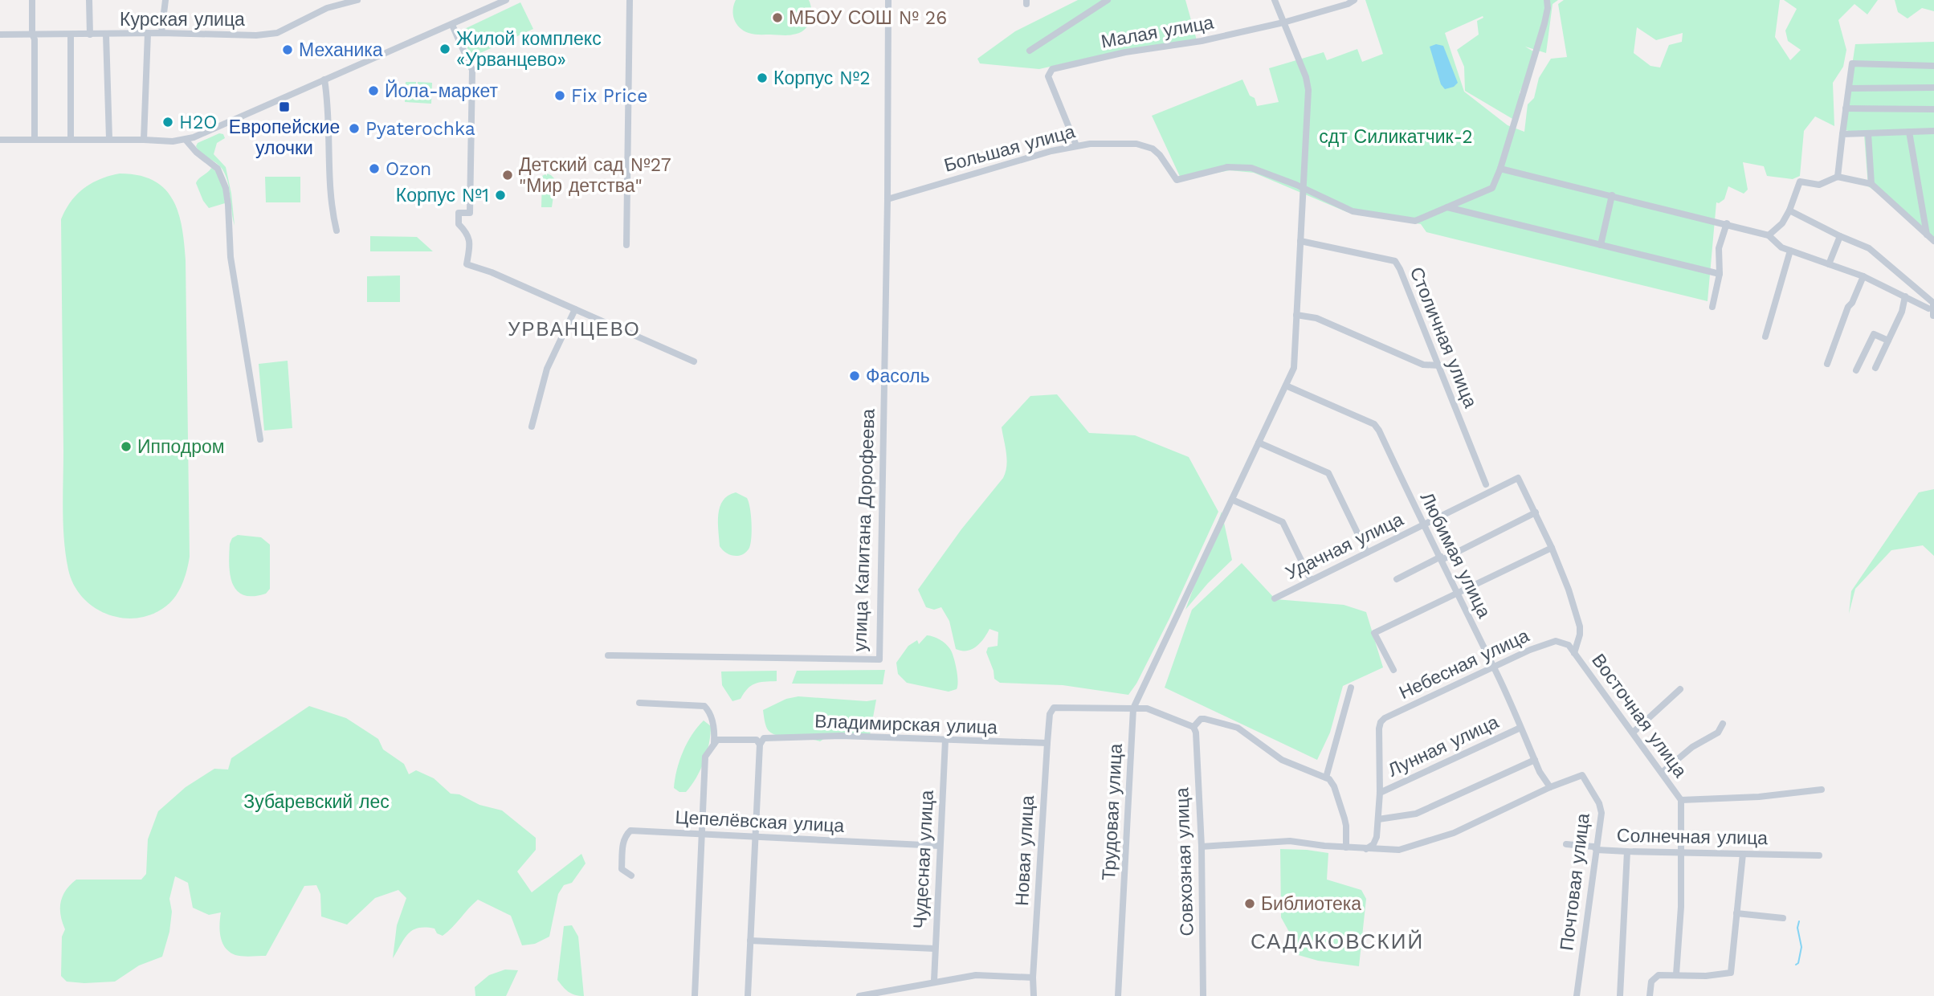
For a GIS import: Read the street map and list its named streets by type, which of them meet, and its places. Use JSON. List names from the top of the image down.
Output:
{
  "streets": {
    "street": [
      "Курская улица",
      "Малая улица",
      "Большая улица",
      "Столичная улица",
      "улица Капитана Дорофеева",
      "Удачная улица",
      "Любимая улица",
      "Небесная улица",
      "Восточная улица",
      "Владимирская улица",
      "Лунная улица",
      "Трудовая улица",
      "Цепелёвская улица",
      "Солнечная улица",
      "Новая улица",
      "Чудесная улица",
      "Совхозная улица",
      "Почтовая улица"
    ]
  },
  "crossings": [
    ["Малая улица", "Большая улица"],
    ["Большая улица", "улица Капитана Дорофеева"],
    ["Удачная улица", "Любимая улица"],
    ["Любимая улица", "Небесная улица"],
    ["Любимая улица", "Лунная улица"],
    ["Любимая улица", "Почтовая улица"],
    ["Небесная улица", "Восточная улица"],
    ["Небесная улица", "Лунная улица"],
    ["Восточная улица", "Солнечная улица"],
    ["Владимирская улица", "Новая улица"],
    ["Владимирская улица", "Чудесная улица"],
    ["Трудовая улица", "Новая улица"],
    ["Цепелёвская улица", "Чудесная улица"],
    ["Солнечная улица", "Почтовая улица"]
  ],
  "districts": ["УРВАНЦЕВО", "САДАКОВСКИЙ"],
  "parks": ["сдт Силикатчик-2", "Зубаревский лес"],
  "places": {
    "other": [
      "МБОУ СОШ № 26",
      "Жилой комплекс «Урванцево»",
      "Механика",
      "Корпус №2",
      "Йола-маркет",
      "Fix Price",
      "H2O",
      "Pyaterochka",
      "Ozon",
      "Детский сад №27 \"Мир детства\"",
      "Корпус №1",
      "Фасоль",
      "Ипподром",
      "Библиотека"
    ],
    "transit": ["Европейские улочки"]
  }
}
